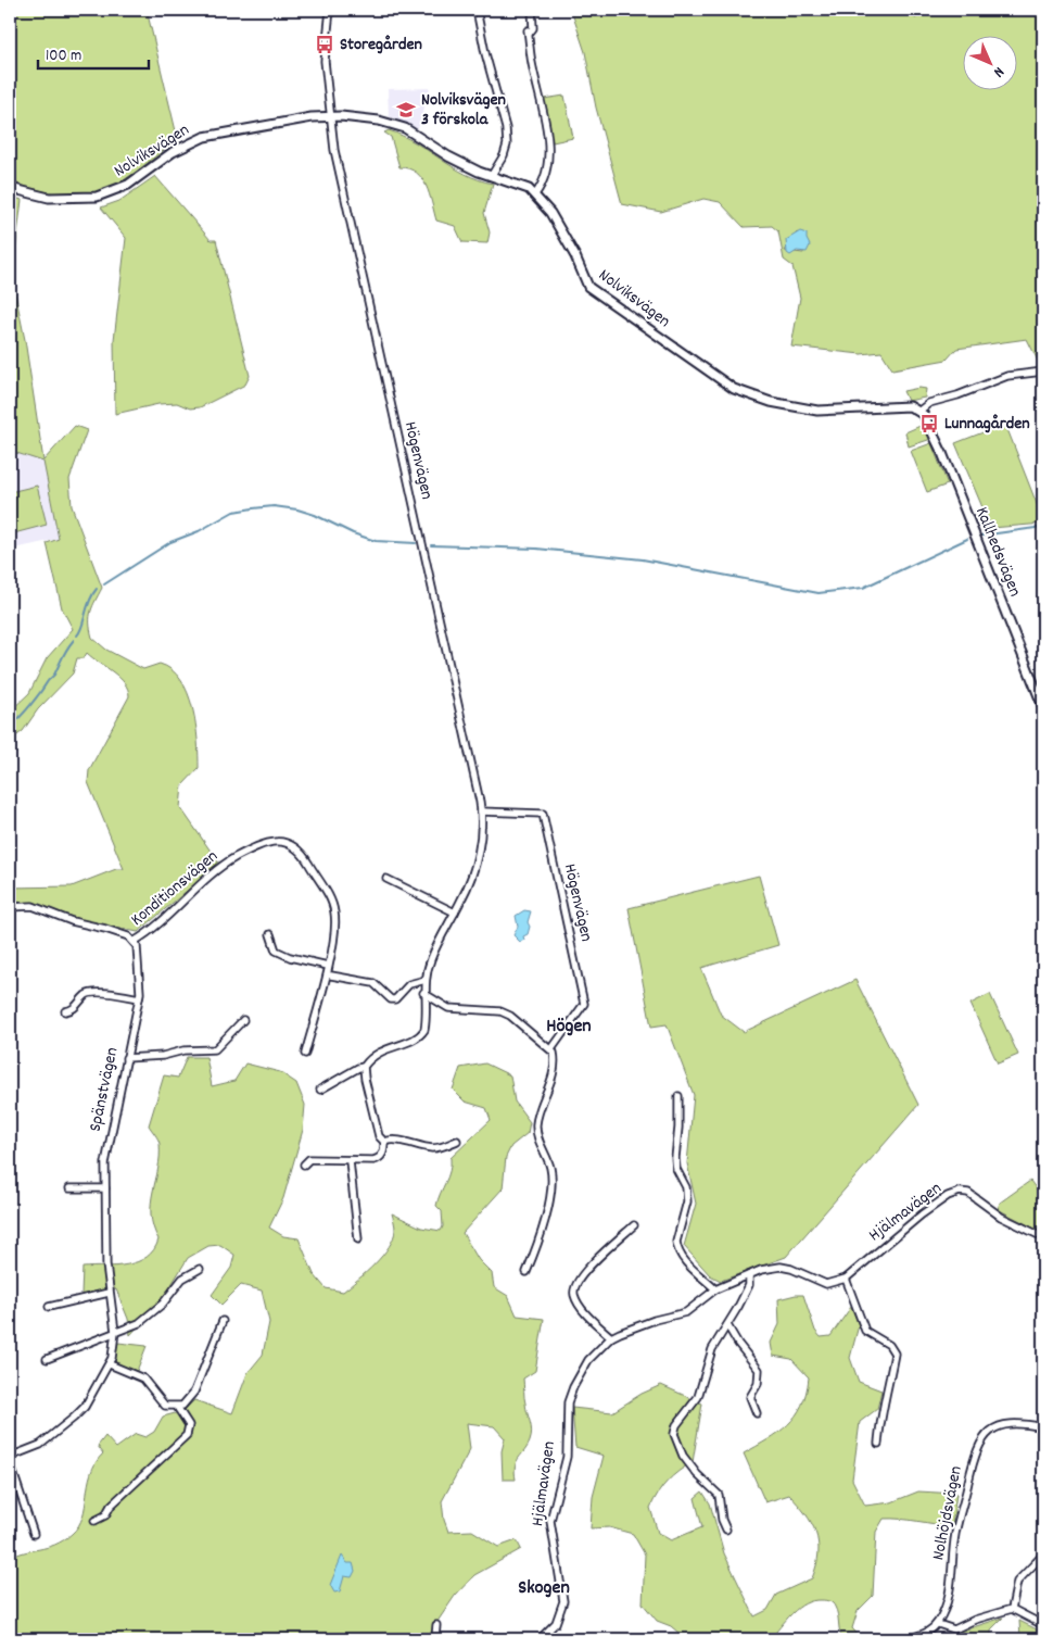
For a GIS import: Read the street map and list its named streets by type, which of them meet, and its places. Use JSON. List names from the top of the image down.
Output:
{
  "streets": {
    "street": [
      "Nolviksvägen",
      "Högenvägen",
      "Kallhedsvägen",
      "Konditionsvägen",
      "Spänstvägen",
      "Hjälmavägen",
      "Nolhöjdsvägen"
    ]
  },
  "crossings": [
    ["Nolviksvägen", "Högenvägen"],
    ["Nolviksvägen", "Kallhedsvägen"],
    ["Konditionsvägen", "Spänstvägen"]
  ],
  "districts": ["Högen", "Skogen"],
  "places": {
    "bus stop": ["Storegården", "Lunnagården"],
    "school or university": ["Nolviksvägen 3 förskola"]
  },
  "scale_bar": "100 m",
  "north": "bottom right"
}
